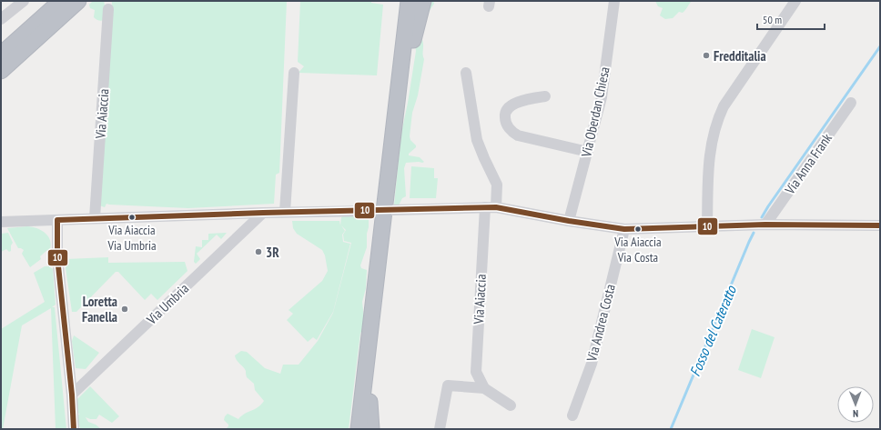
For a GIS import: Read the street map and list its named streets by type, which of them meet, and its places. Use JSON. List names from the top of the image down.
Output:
{
  "streets": {
    "street": [
      "Via Oberdan Chiesa",
      "Via Aiaccia",
      "Via Anna Frank",
      "Via Umbria",
      "Via Andrea Costa"
    ]
  },
  "water": ["Fosso del Cateratto"],
  "places": [
    "Fredditalia",
    "Via Aiaccia Via Umbria",
    "Via Aiaccia Via Costa",
    "3R",
    "Loretta Fanella"
  ],
  "lines": ["transit line 10"],
  "scale_bar": "50 m",
  "north": "bottom"
}
